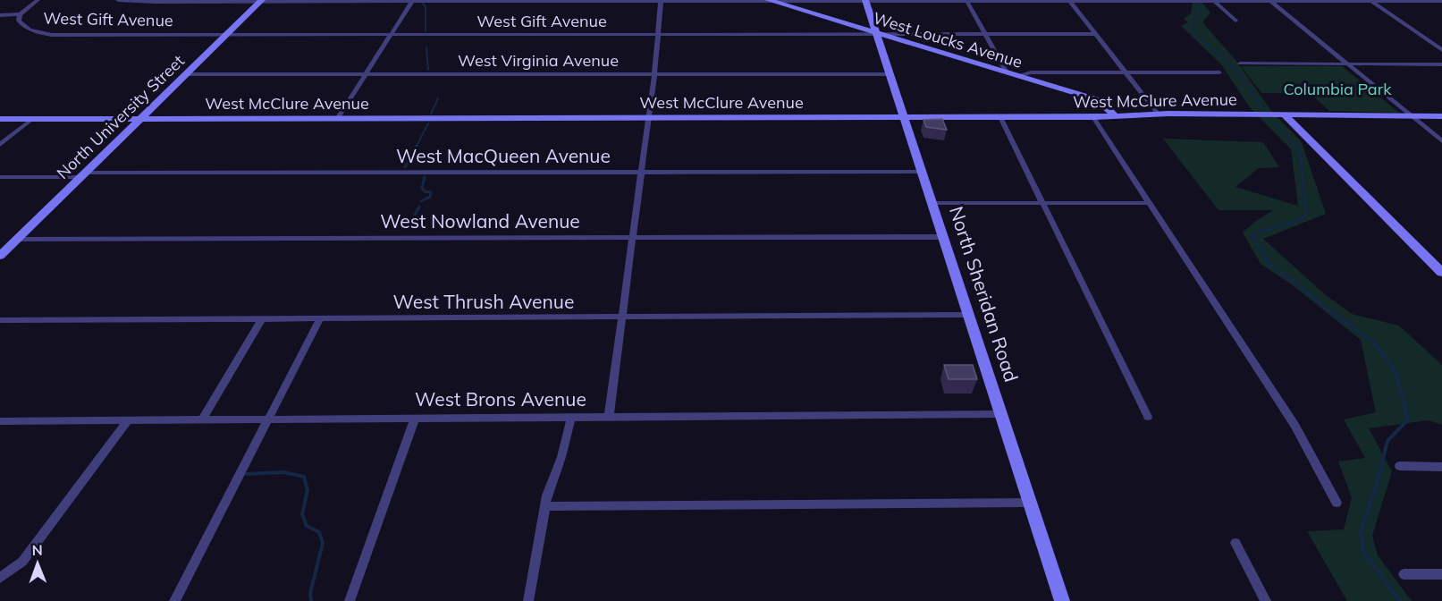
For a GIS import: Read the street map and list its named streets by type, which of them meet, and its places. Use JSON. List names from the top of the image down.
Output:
{
  "streets": {
    "street": [
      "West Gift Avenue",
      "West Loucks Avenue",
      "West Virginia Avenue",
      "West McClure Avenue",
      "North University Street",
      "West MacQueen Avenue",
      "West Nowland Avenue",
      "North Sheridan Road",
      "West Thrush Avenue",
      "West Brons Avenue"
    ]
  },
  "crossings": [
    ["West Gift Avenue", "West Loucks Avenue"],
    ["West Gift Avenue", "North University Street"],
    ["West Loucks Avenue", "West McClure Avenue"],
    ["West Loucks Avenue", "North Sheridan Road"],
    ["West Virginia Avenue", "North University Street"],
    ["West Virginia Avenue", "North Sheridan Road"],
    ["West McClure Avenue", "North University Street"],
    ["West McClure Avenue", "North Sheridan Road"],
    ["North University Street", "West MacQueen Avenue"],
    ["North University Street", "West Nowland Avenue"],
    ["West MacQueen Avenue", "North Sheridan Road"],
    ["West Nowland Avenue", "North Sheridan Road"],
    ["North Sheridan Road", "West Thrush Avenue"],
    ["North Sheridan Road", "West Brons Avenue"]
  ],
  "parks": ["Columbia Park"],
  "north": "top"
}
